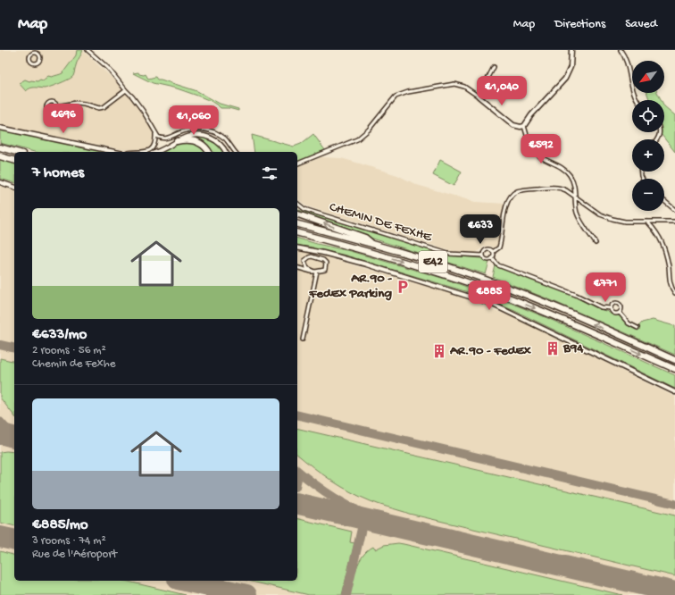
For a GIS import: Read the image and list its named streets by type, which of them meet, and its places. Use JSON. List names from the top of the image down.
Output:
{
  "streets": {
    "highway": ["E42"],
    "street": ["CHEMIN DE FEXHE"]
  },
  "places": {
    "parking": ["AR.90 - FedEx Parking"],
    "building": ["B94", "AR.90 - FedEx"]
  },
  "north": "bottom left",
  "page": {
    "header": "Map",
    "nav": ["Map", "Directions", "Saved"],
    "map_buttons": ["+", "−"],
    "price": [
      "€1,040",
      "€696",
      "€1,060",
      "€592",
      "€633",
      "€771",
      "€885"
    ],
    "heading": "7 homes",
    "list": [
      {
        "name": "€633/mo",
        "note": "2 rooms · 56 m² · Chemin de Fexhe"
      },
      {
        "name": "€885/mo",
        "note": "3 rooms · 74 m² · Rue de l'Aéroport"
      }
    ]
  }
}
